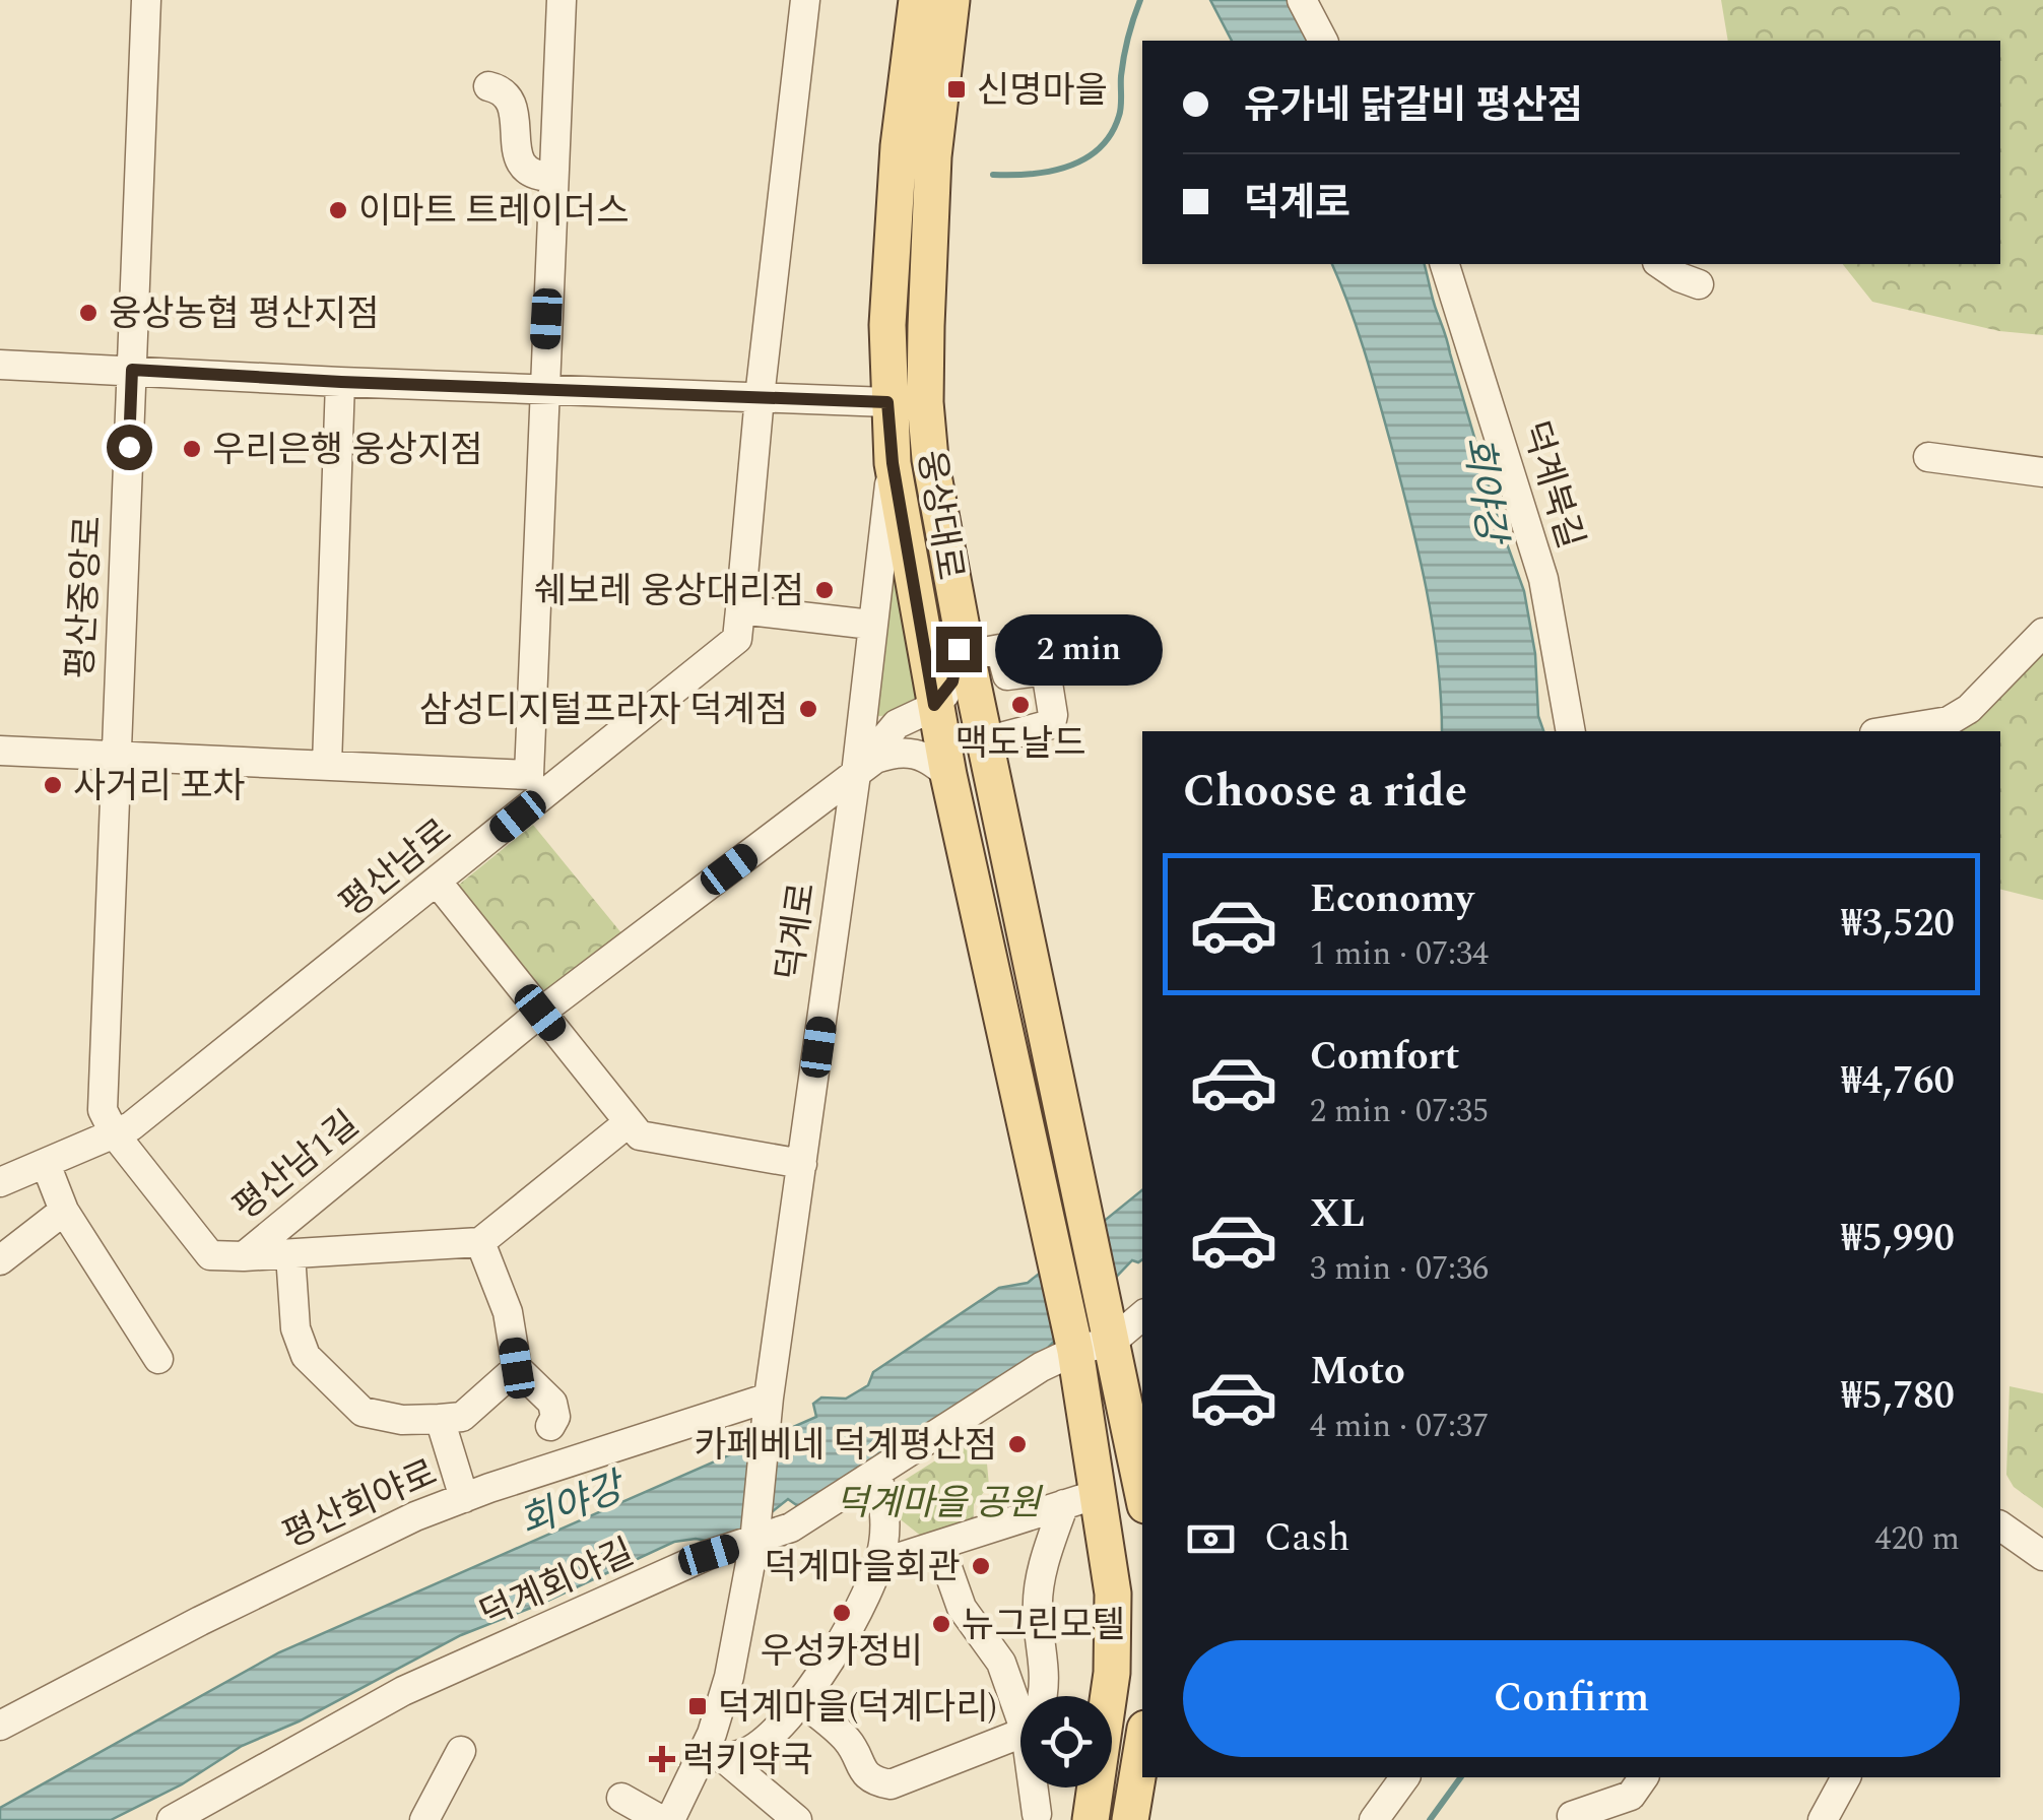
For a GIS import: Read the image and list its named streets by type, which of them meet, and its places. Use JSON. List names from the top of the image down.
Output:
{
  "streets": {
    "main road": ["웅상대로"],
    "street": [
      "덕계북길",
      "평산중앙로",
      "평산남로",
      "덕계로",
      "평산남1길",
      "평산회야로",
      "덕계회야길"
    ]
  },
  "crossings": [
    ["웅상대로", "덕계회야길"],
    ["평산중앙로", "평산남로"],
    ["평산중앙로", "평산남1길"],
    ["평산남로", "평산남1길"],
    ["덕계로", "평산남1길"],
    ["덕계로", "평산회야로"],
    ["덕계로", "덕계회야길"]
  ],
  "water": ["회야강"],
  "parks": ["덕계마을 공원"],
  "places": {
    "transit": ["신명마을", "덕계마을(덕계다리)"],
    "other": [
      "이마트 트레이더스",
      "웅상농협 평산지점",
      "우리은행 웅상지점",
      "쉐보레 웅상대리점",
      "맥도날드",
      "삼성디지털프라자 덕계점",
      "사거리 포차",
      "카페베네 덕계평산점",
      "덕계마을회관",
      "우성카정비",
      "뉴그린모텔"
    ],
    "health": ["럭키약국"]
  },
  "page": {
    "banner": ["유가네 닭갈비 평산점", "덕계로"],
    "bubble": "2 min",
    "heading": "Choose a ride",
    "list": [
      {
        "name": "Economy",
        "note": "1 min · 07:34",
        "value": "₩3,520"
      },
      {
        "name": "Comfort",
        "note": "2 min · 07:35",
        "value": "₩4,760"
      },
      {
        "name": "XL",
        "note": "3 min · 07:36",
        "value": "₩5,990"
      },
      {
        "name": "Moto",
        "note": "4 min · 07:37",
        "value": "₩5,780"
      }
    ],
    "pay": ["Cash", "420 m"],
    "buttons": "Confirm"
  }
}
